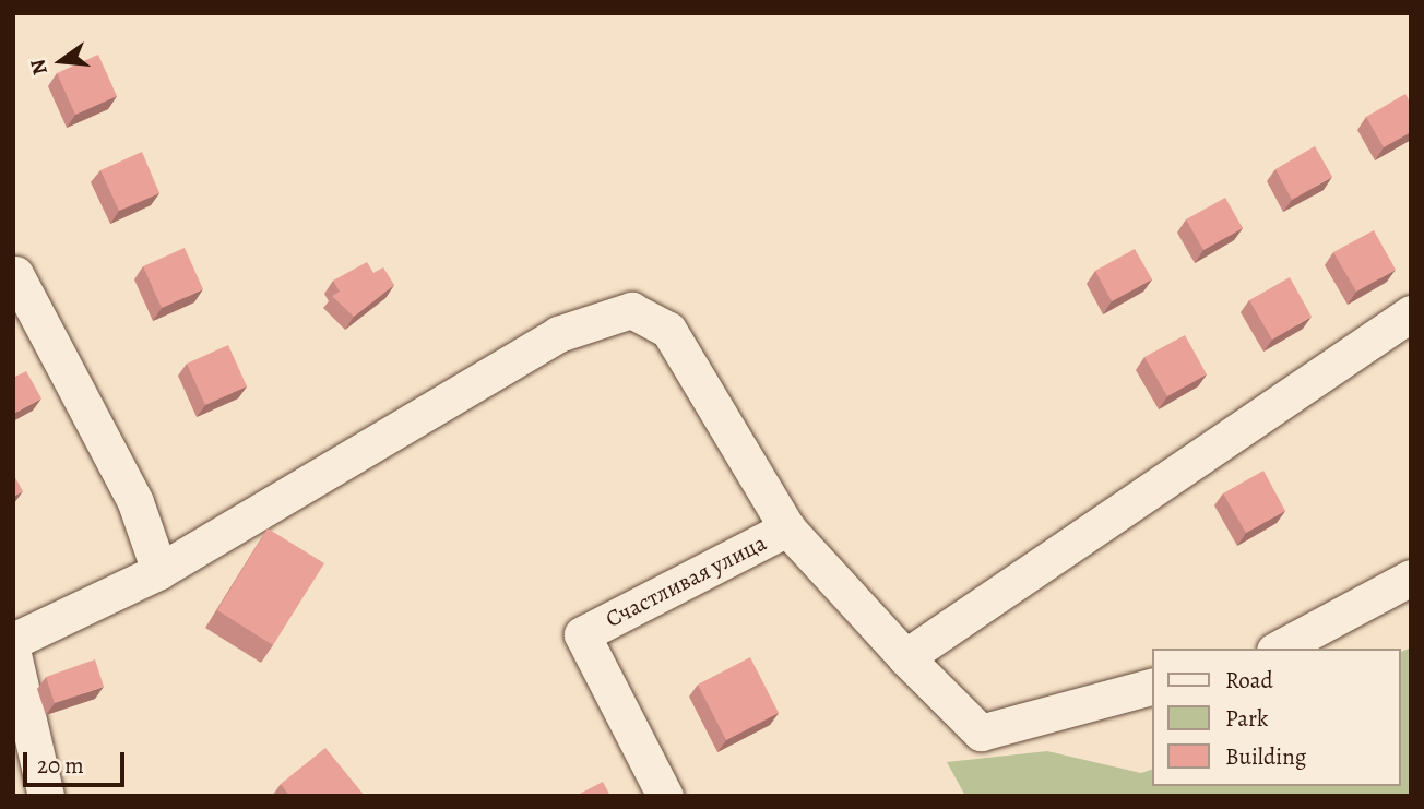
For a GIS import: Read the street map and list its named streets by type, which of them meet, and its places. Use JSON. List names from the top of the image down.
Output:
{
  "streets": {
    "street": ["Счастливая улица"]
  },
  "legend": ["Road", "Park", "Building"],
  "scale_bar": "20 m",
  "north": "left"
}
